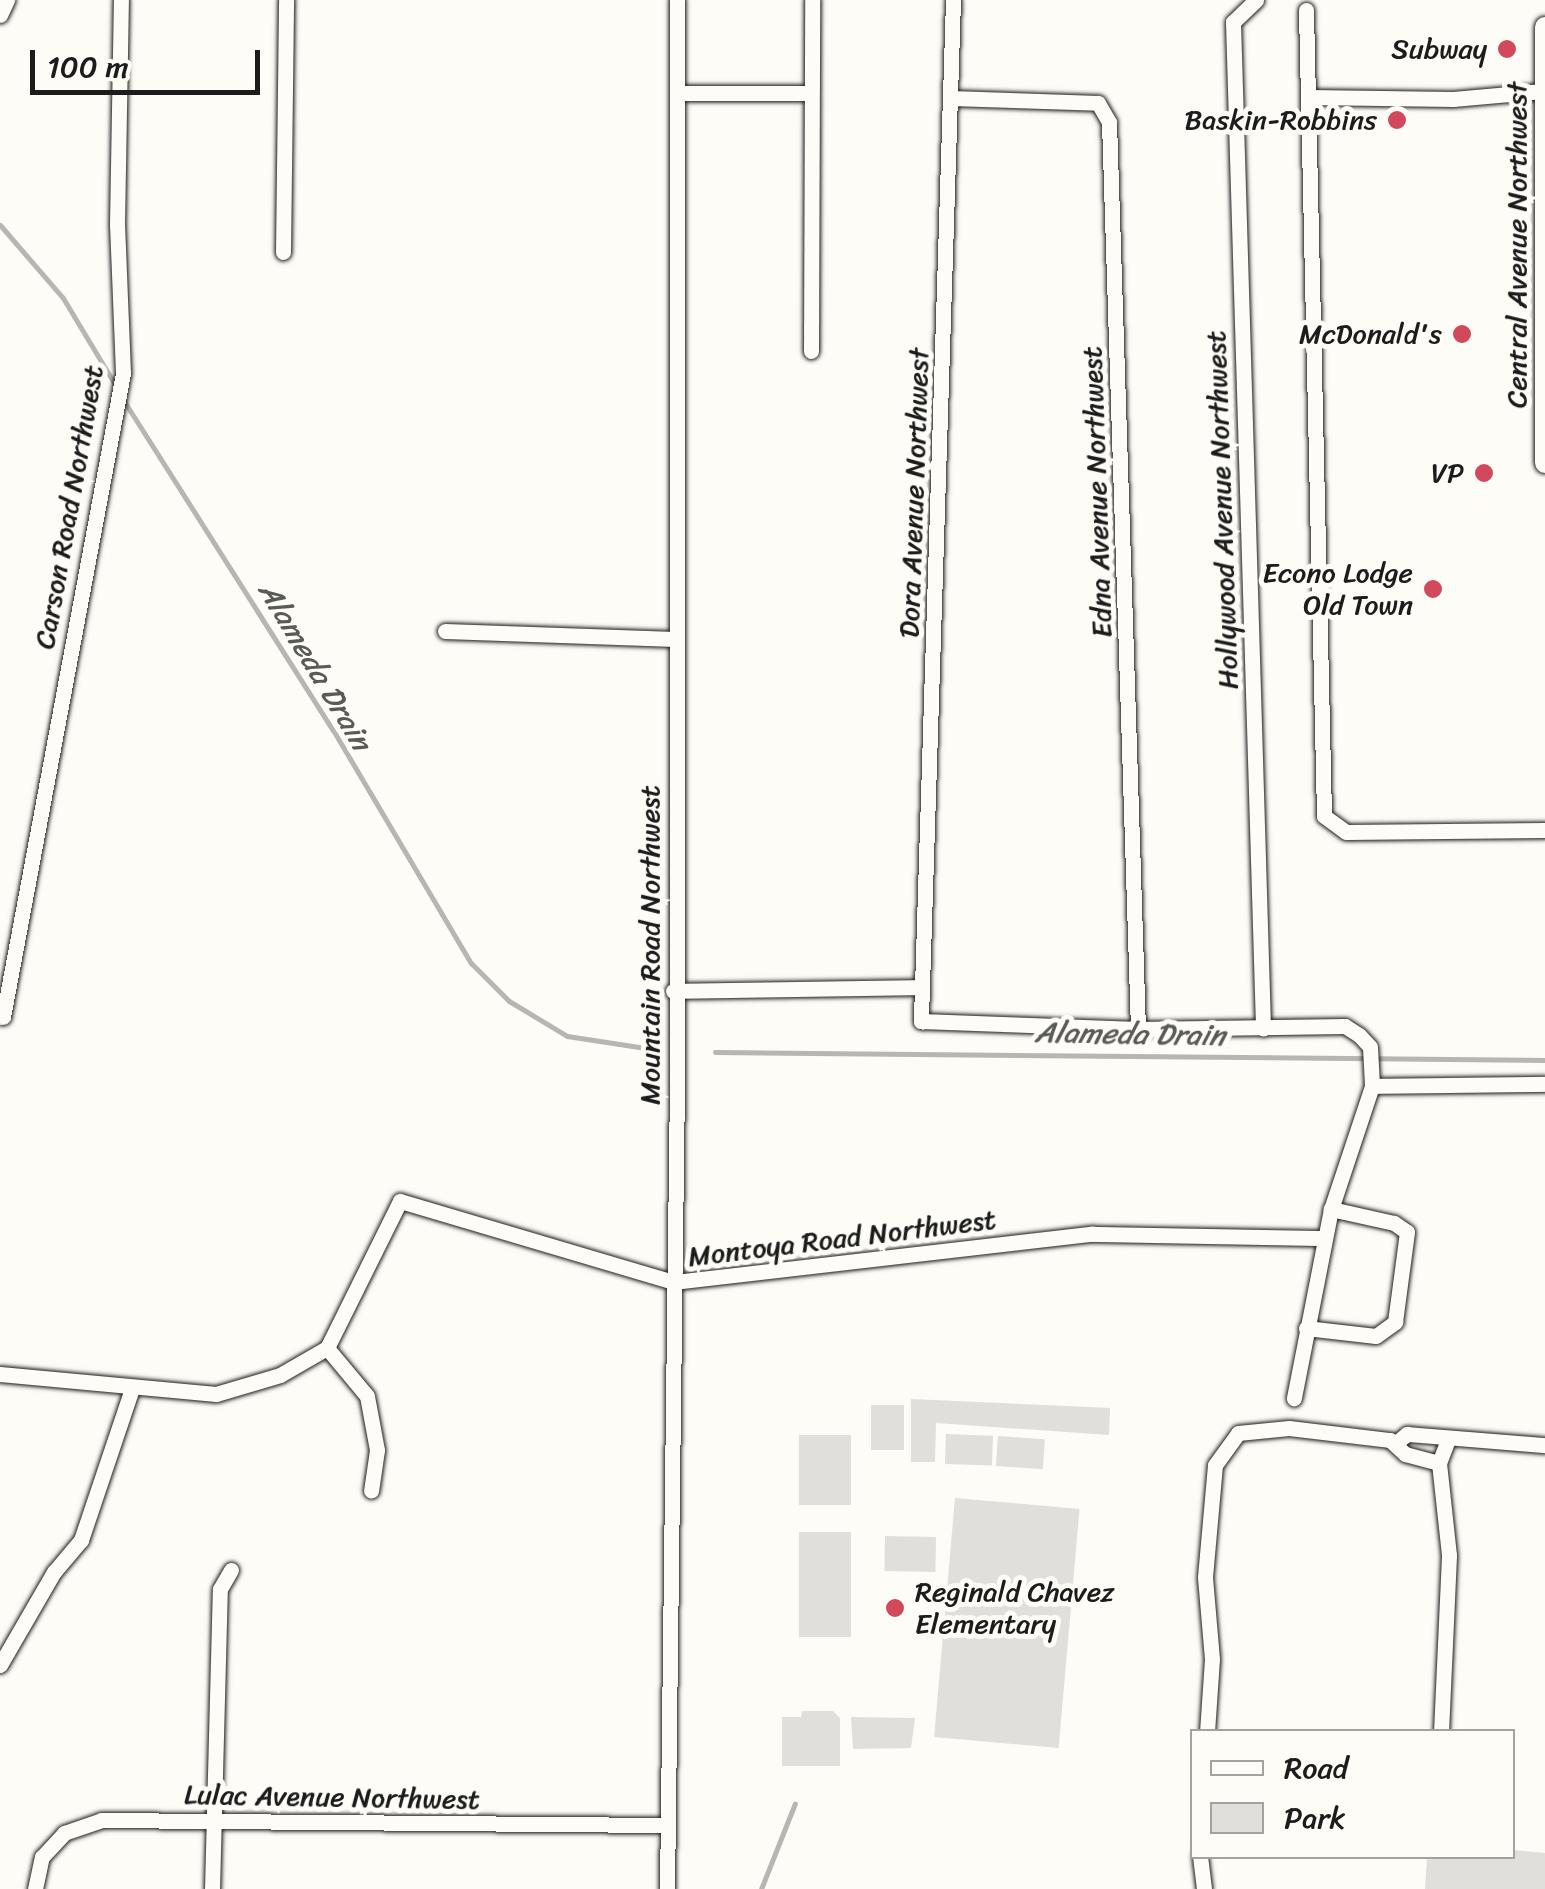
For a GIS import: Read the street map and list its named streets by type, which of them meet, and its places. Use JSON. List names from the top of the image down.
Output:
{
  "streets": {
    "main road": ["Central Avenue Northwest"],
    "street": [
      "Edna Avenue Northwest",
      "Dora Avenue Northwest",
      "Carson Road Northwest",
      "Hollywood Avenue Northwest",
      "Mountain Road Northwest",
      "Montoya Road Northwest",
      "Lulac Avenue Northwest"
    ]
  },
  "crossings": [
    ["Edna Avenue Northwest", "Dora Avenue Northwest"],
    ["Mountain Road Northwest", "Montoya Road Northwest"],
    ["Mountain Road Northwest", "Lulac Avenue Northwest"]
  ],
  "water": ["Alameda Drain"],
  "places": [
    "Subway",
    "Baskin-Robbins",
    "McDonald's",
    "VP",
    "Econo Lodge Old Town",
    "Reginald Chavez Elementary"
  ],
  "legend": ["Road", "Park"],
  "scale_bar": "100 m"
}
